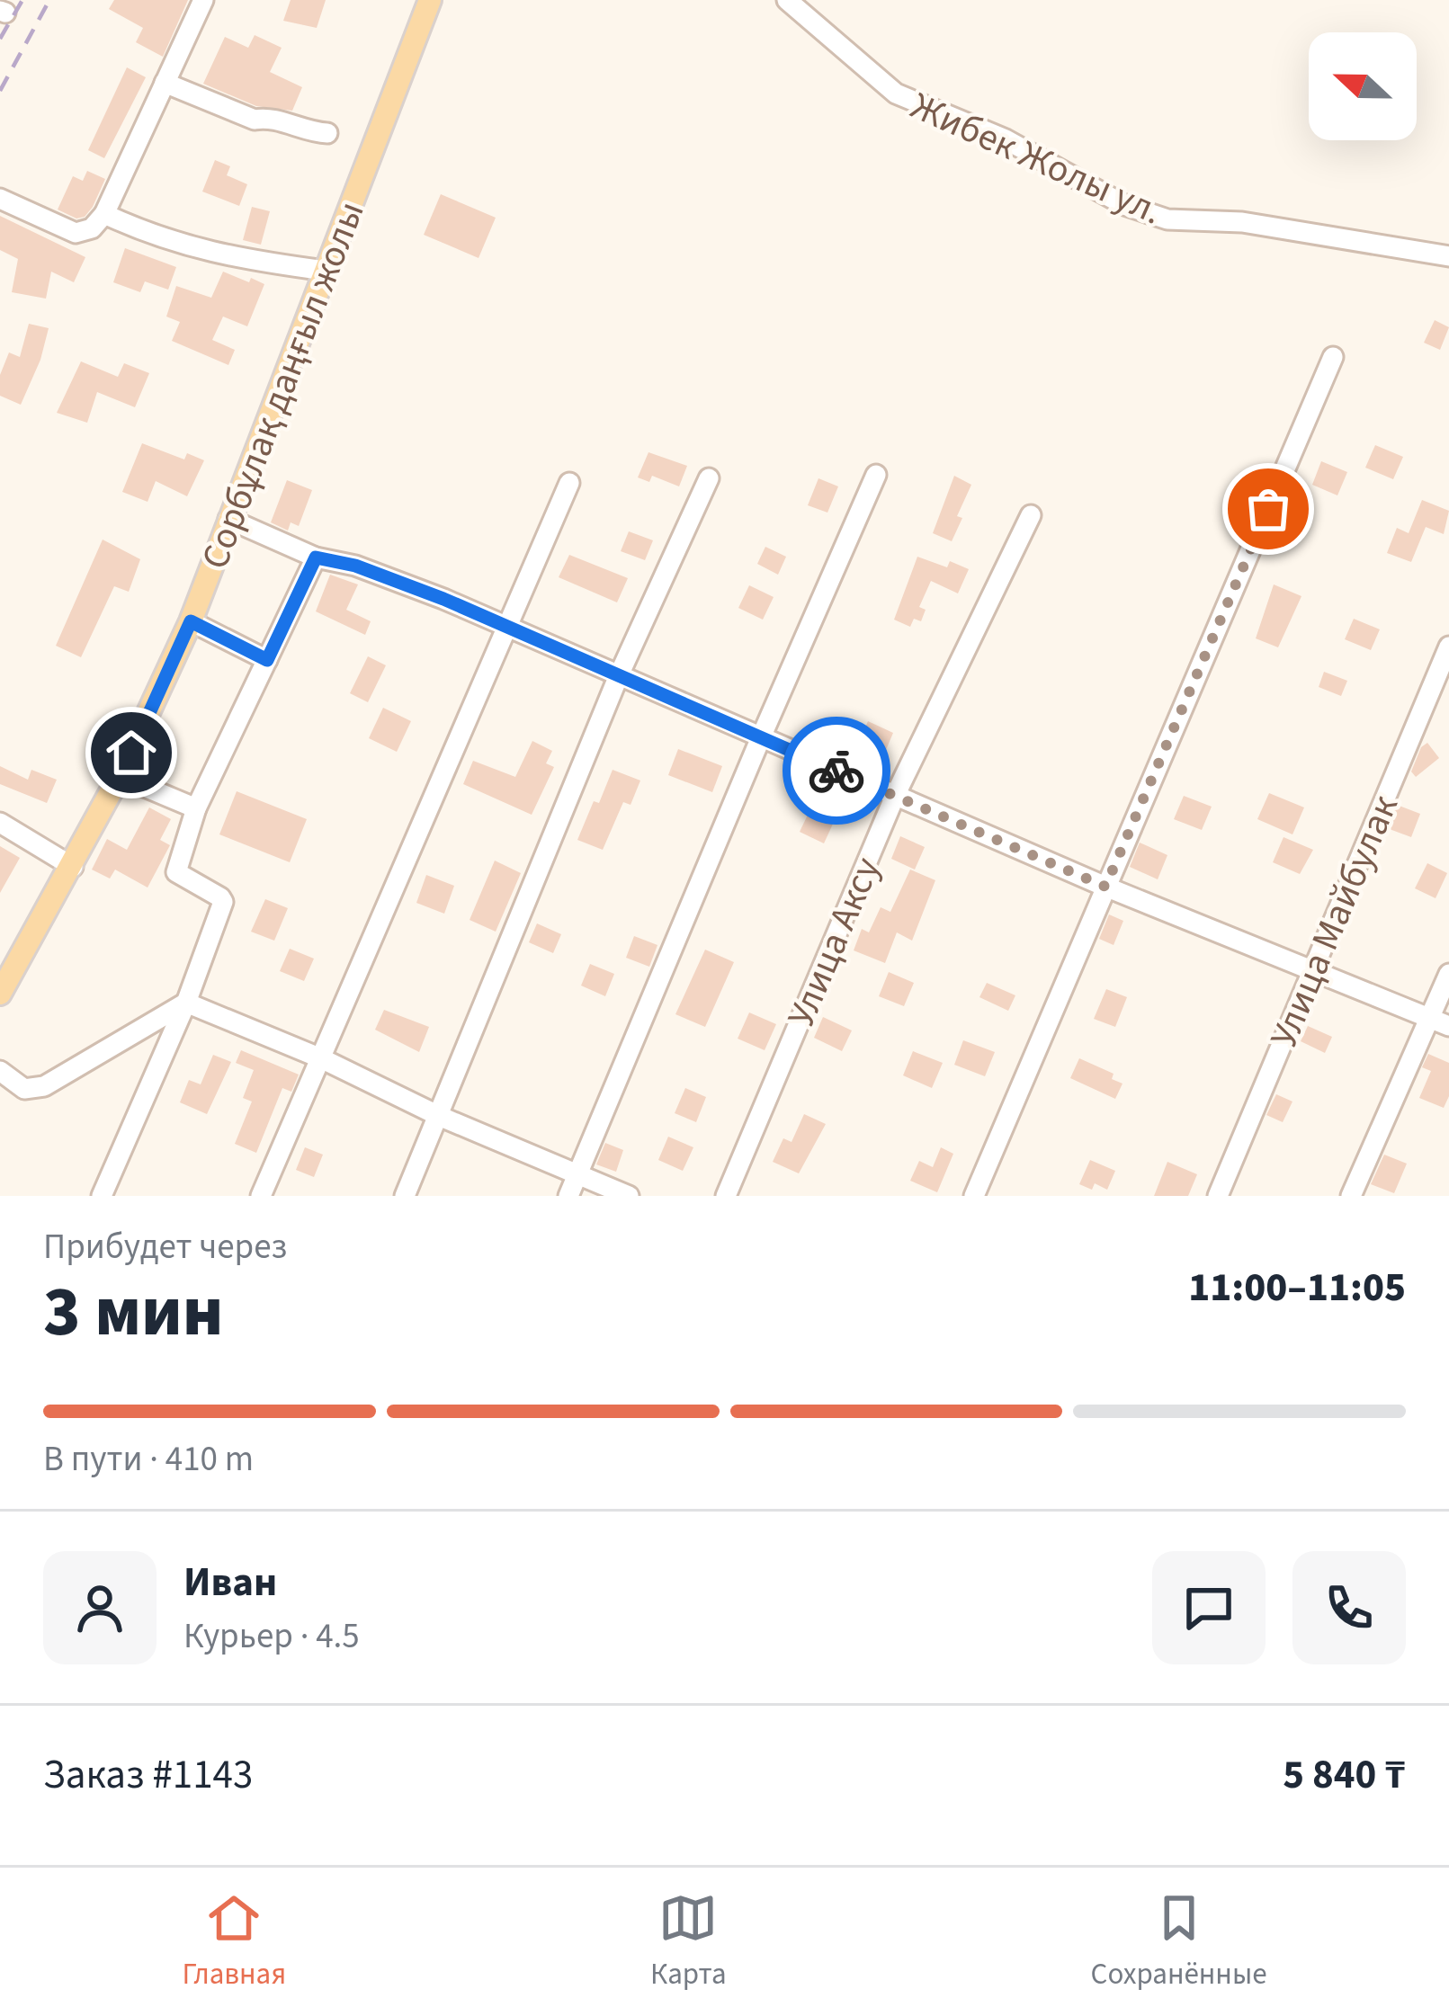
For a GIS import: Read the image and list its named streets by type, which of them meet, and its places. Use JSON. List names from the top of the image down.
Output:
{
  "streets": {
    "main road": ["Сорбұлақ даңғыл жолы"],
    "street": ["Жибек Жолы ул.", "Улица Майбулак", "Улица Аксу"]
  },
  "north": "left",
  "page": {
    "heading": ["3 мин", "Прибудет через", "11:00–11:05"],
    "panel": [
      "Иван",
      "Курьер · 4.5",
      "Заказ #1143",
      "5 840 ₸"
    ],
    "bar": "В пути · 410 m",
    "tabs": ["Главная", "Карта", "Сохранённые"]
  }
}
